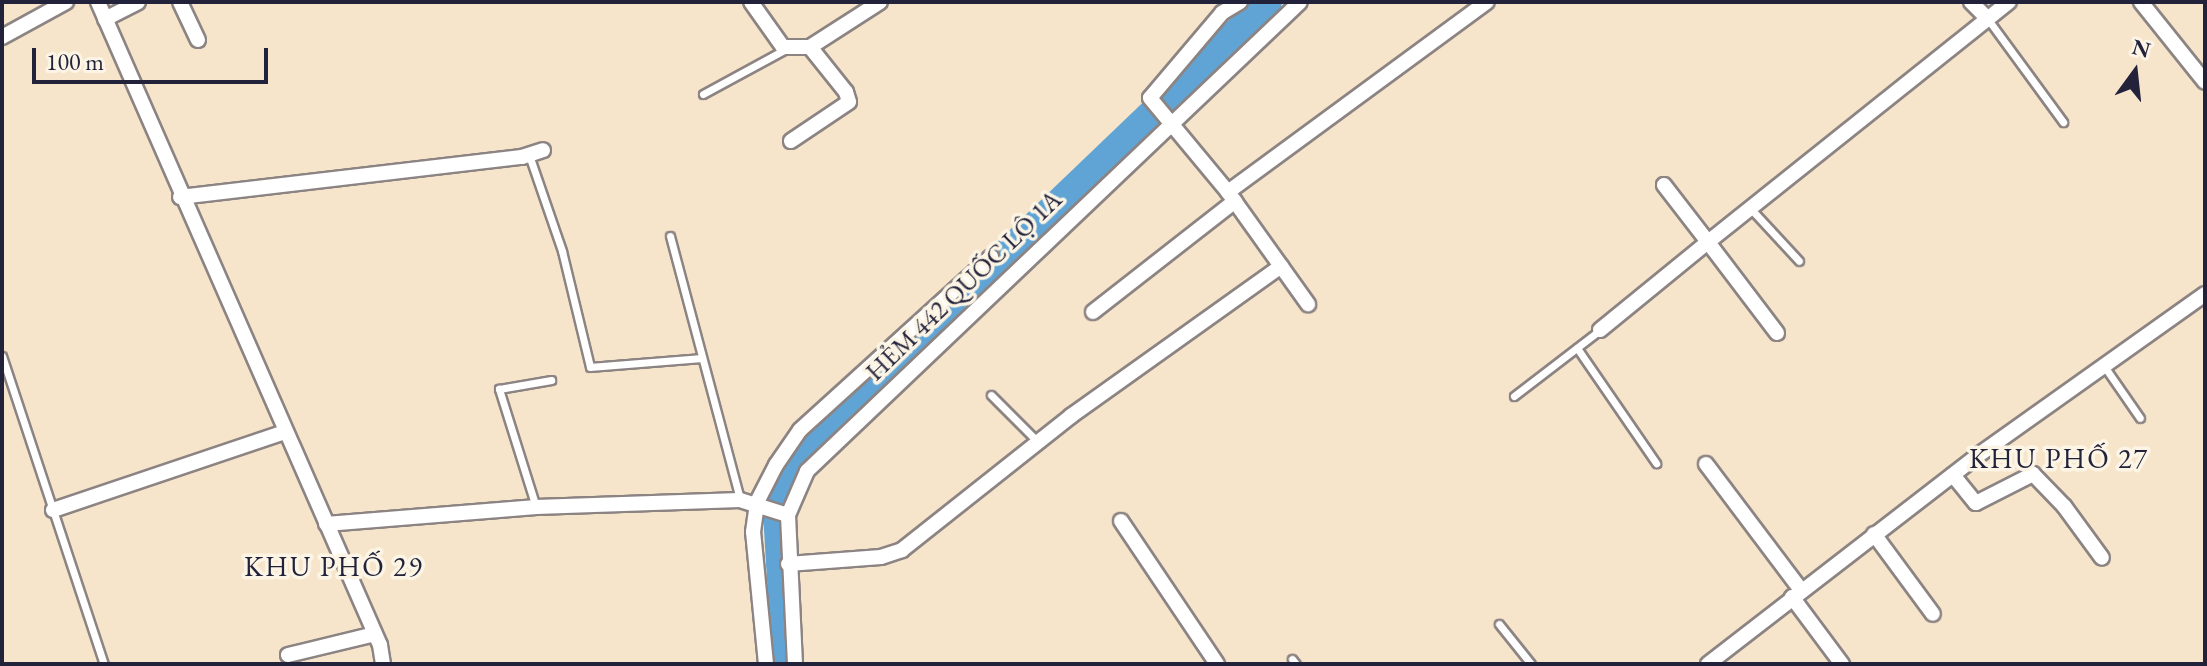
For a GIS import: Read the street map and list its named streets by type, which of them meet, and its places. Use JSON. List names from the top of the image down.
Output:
{
  "streets": {
    "street": ["HẺM 442 QUỐC LỘ 1A"]
  },
  "districts": ["KHU PHỐ 27", "KHU PHỐ 29"],
  "scale_bar": "100 m",
  "north": "top"
}
